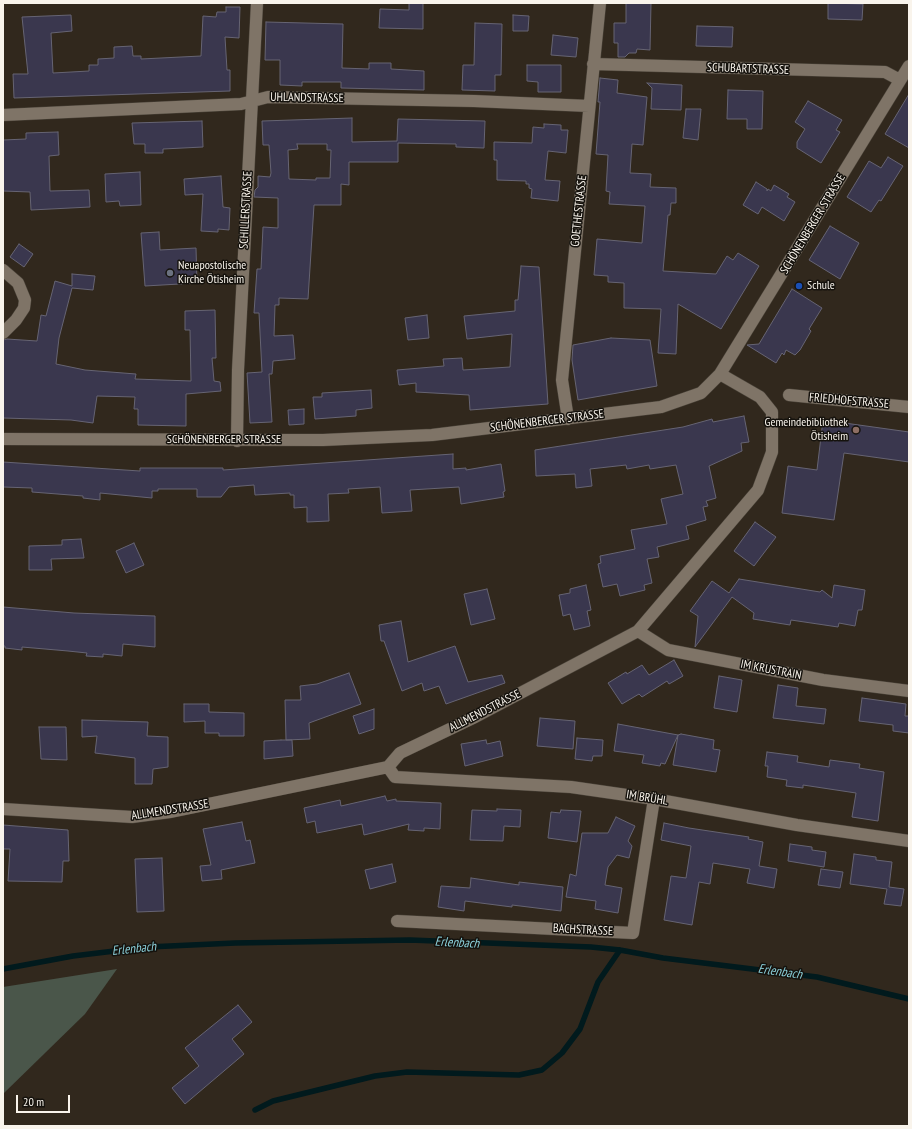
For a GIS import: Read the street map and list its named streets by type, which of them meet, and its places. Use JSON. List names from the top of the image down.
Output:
{
  "streets": {
    "street": [
      "SCHUBARTSTRASSE",
      "UHLANDSTRASSE",
      "SCHILLERSTRASSE",
      "GOETHESTRASSE",
      "SCHÖNENBERGER STRASSE",
      "FRIEDHOFSTRASSE",
      "IM KRUSTRAIN",
      "ALLMENDSTRASSE",
      "IM BRÜHL",
      "BACHSTRASSE"
    ]
  },
  "crossings": [
    ["SCHUBARTSTRASSE", "GOETHESTRASSE"],
    ["SCHUBARTSTRASSE", "SCHÖNENBERGER STRASSE"],
    ["UHLANDSTRASSE", "SCHILLERSTRASSE"],
    ["UHLANDSTRASSE", "GOETHESTRASSE"],
    ["SCHILLERSTRASSE", "SCHÖNENBERGER STRASSE"],
    ["GOETHESTRASSE", "SCHÖNENBERGER STRASSE"],
    ["SCHÖNENBERGER STRASSE", "ALLMENDSTRASSE"],
    ["IM KRUSTRAIN", "ALLMENDSTRASSE"],
    ["ALLMENDSTRASSE", "IM BRÜHL"],
    ["IM BRÜHL", "BACHSTRASSE"]
  ],
  "water": ["Erlenbach"],
  "places": ["Neuapostolische Kirche Ötisheim", "Schule", "Gemeindebibliothek Ötisheim"],
  "scale_bar": "20 m"
}
